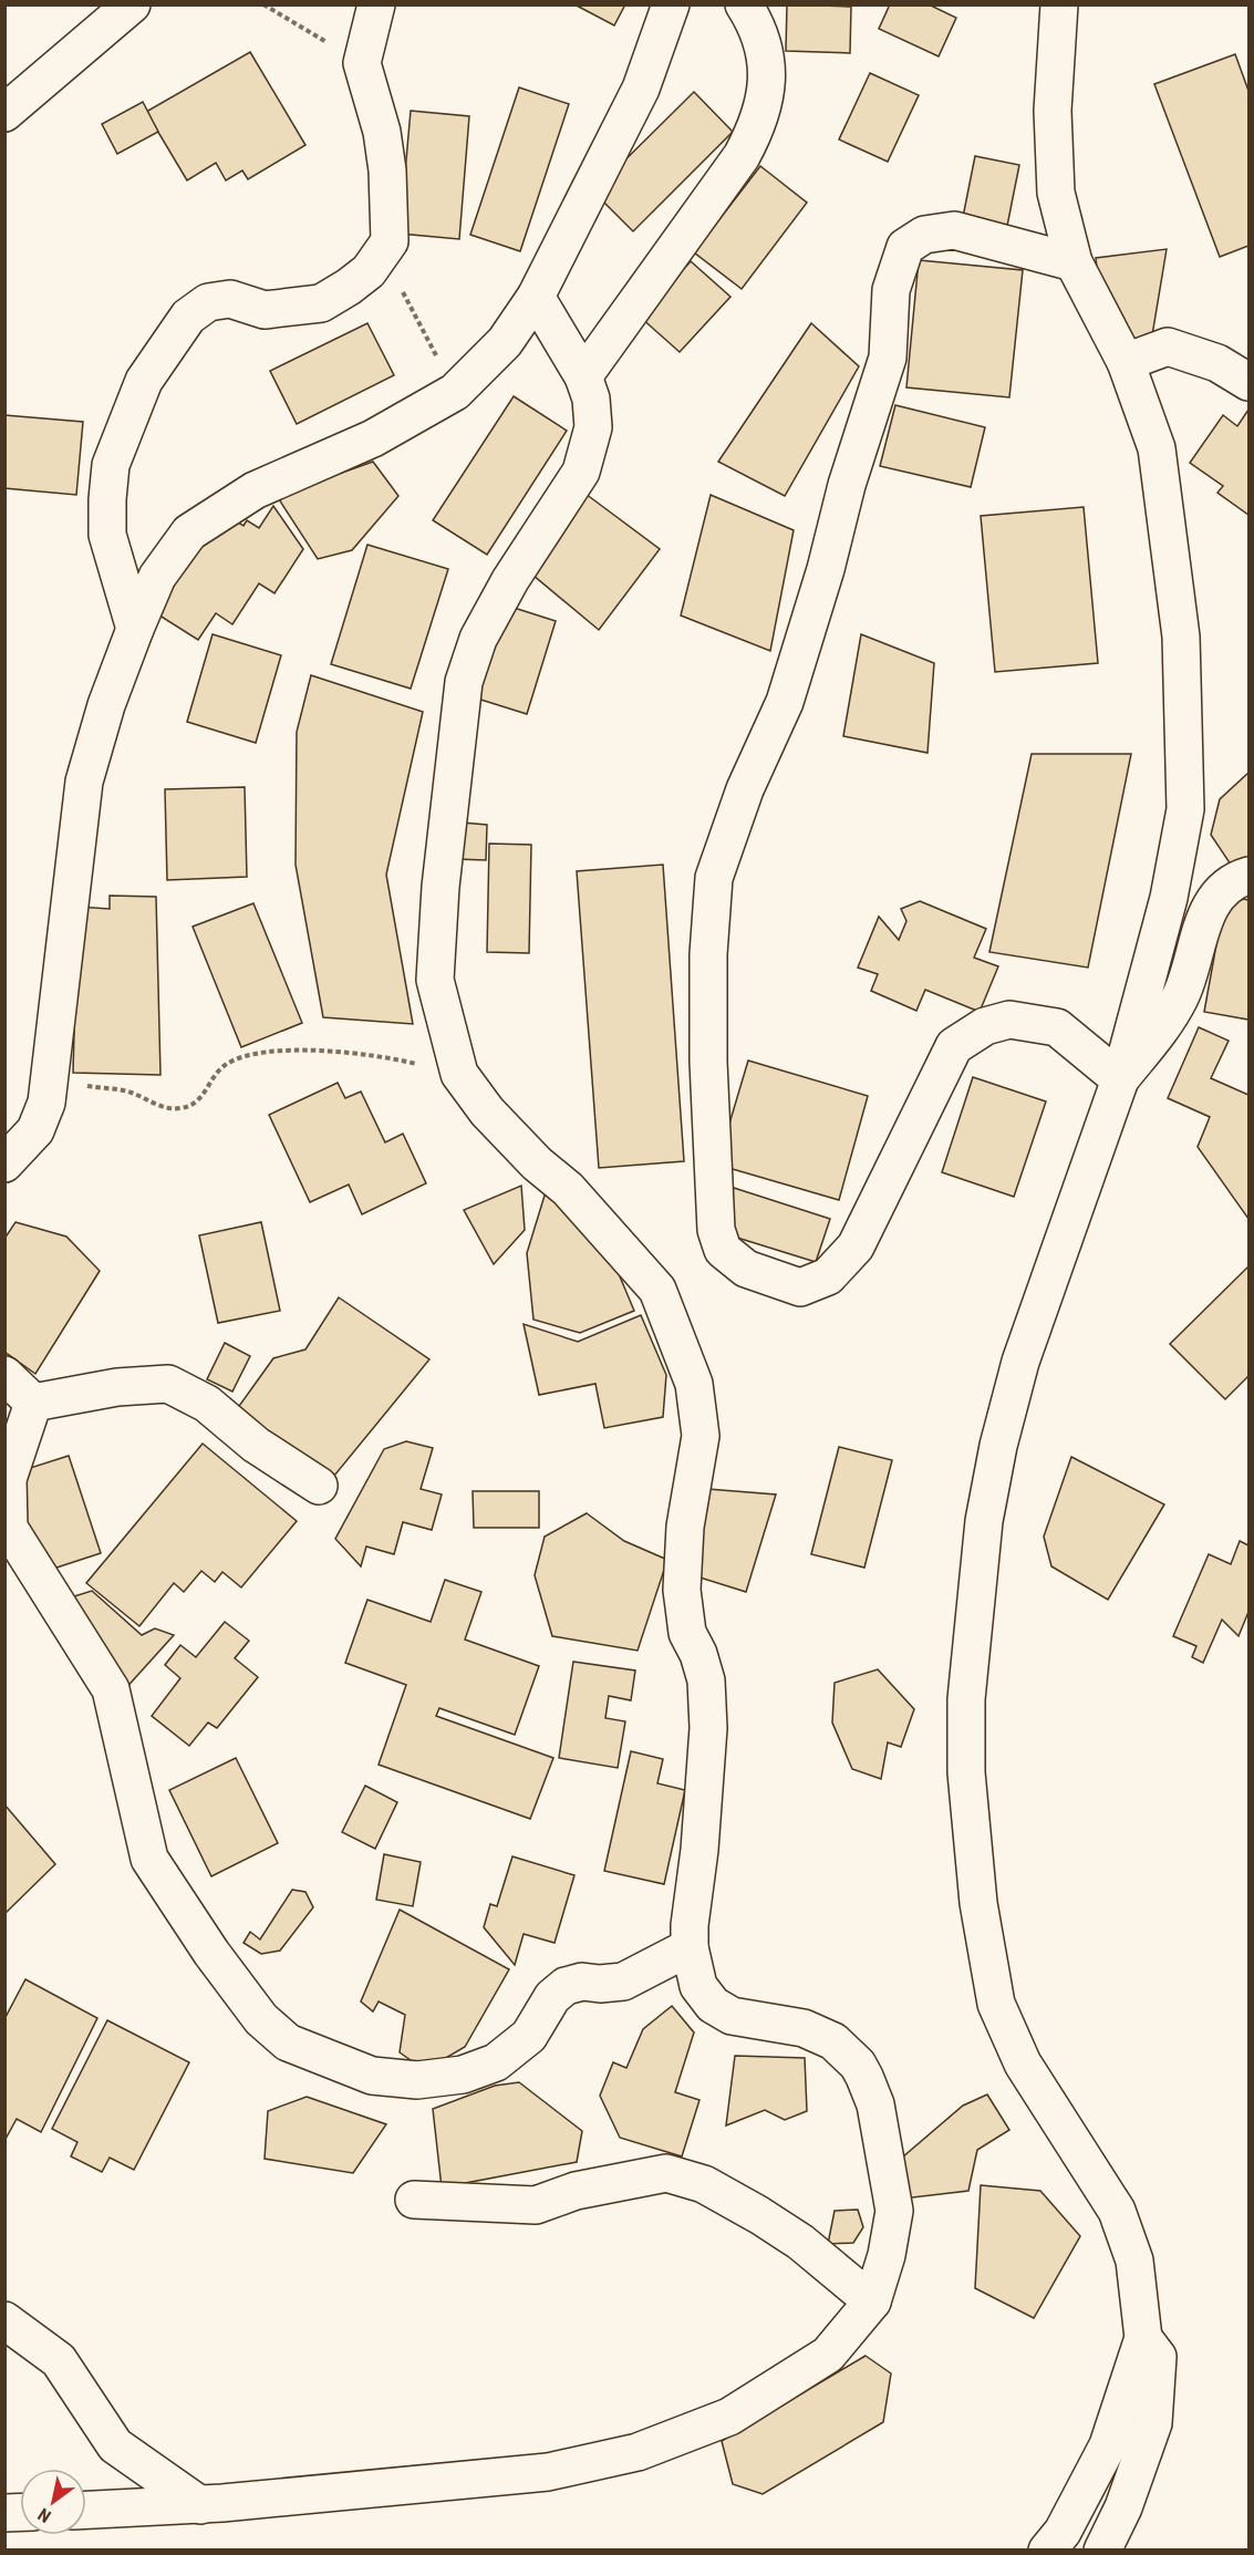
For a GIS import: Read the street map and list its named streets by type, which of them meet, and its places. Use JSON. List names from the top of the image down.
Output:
{
  "north": "bottom left"
}
